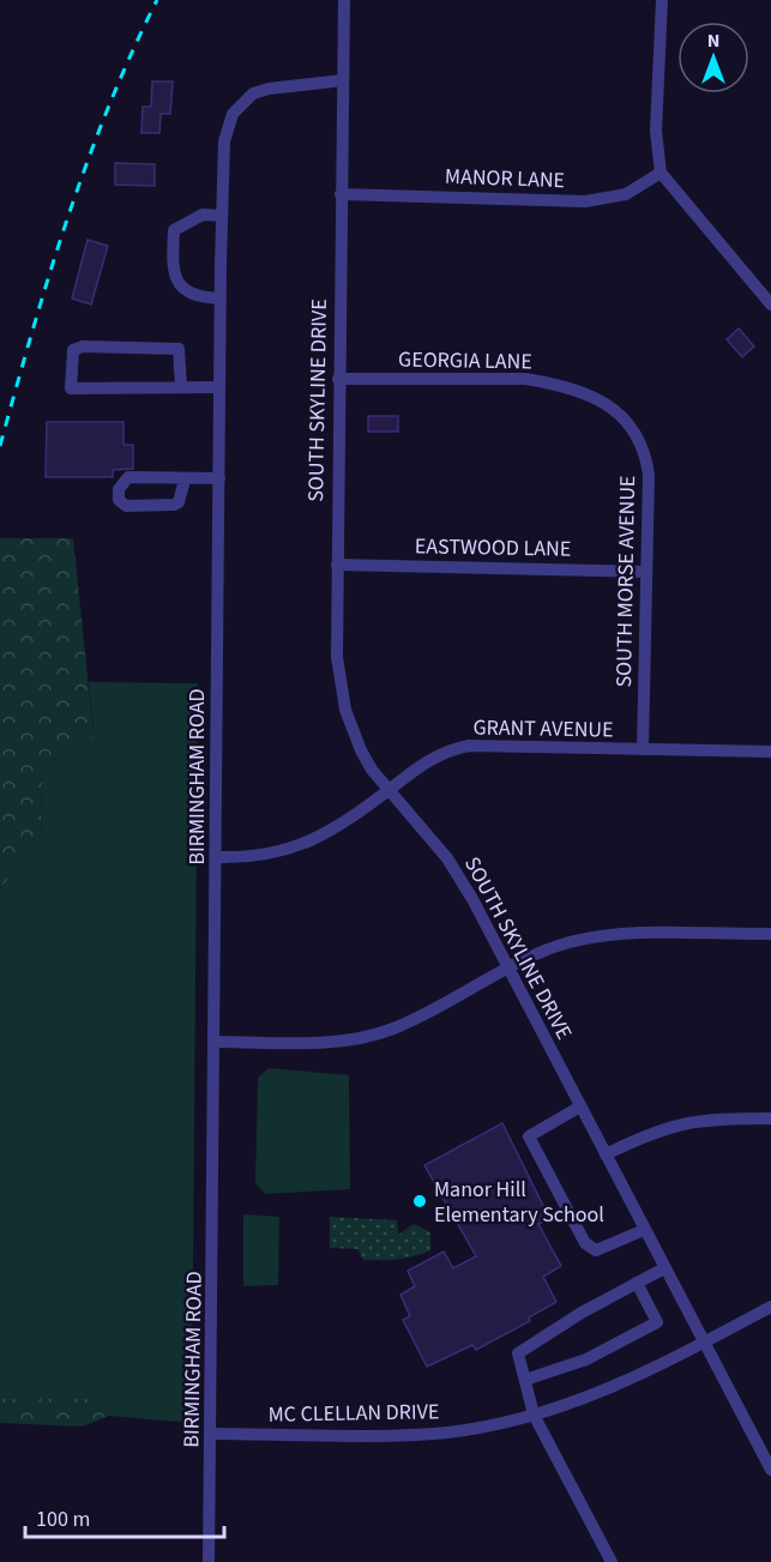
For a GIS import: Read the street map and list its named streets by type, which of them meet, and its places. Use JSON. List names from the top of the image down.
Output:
{
  "streets": {
    "street": [
      "MANOR LANE",
      "GEORGIA LANE",
      "SOUTH SKYLINE DRIVE",
      "EASTWOOD LANE",
      "SOUTH MORSE AVENUE",
      "GRANT AVENUE",
      "BIRMINGHAM ROAD",
      "MC CLELLAN DRIVE"
    ]
  },
  "crossings": [
    ["MANOR LANE", "SOUTH SKYLINE DRIVE"],
    ["GEORGIA LANE", "SOUTH SKYLINE DRIVE"],
    ["GEORGIA LANE", "SOUTH MORSE AVENUE"],
    ["SOUTH SKYLINE DRIVE", "EASTWOOD LANE"],
    ["SOUTH SKYLINE DRIVE", "GRANT AVENUE"],
    ["SOUTH SKYLINE DRIVE", "BIRMINGHAM ROAD"],
    ["SOUTH SKYLINE DRIVE", "MC CLELLAN DRIVE"],
    ["EASTWOOD LANE", "SOUTH MORSE AVENUE"],
    ["SOUTH MORSE AVENUE", "GRANT AVENUE"],
    ["GRANT AVENUE", "BIRMINGHAM ROAD"],
    ["BIRMINGHAM ROAD", "MC CLELLAN DRIVE"]
  ],
  "places": ["Manor Hill Elementary School"],
  "scale_bar": "100 m",
  "north": "top"
}
